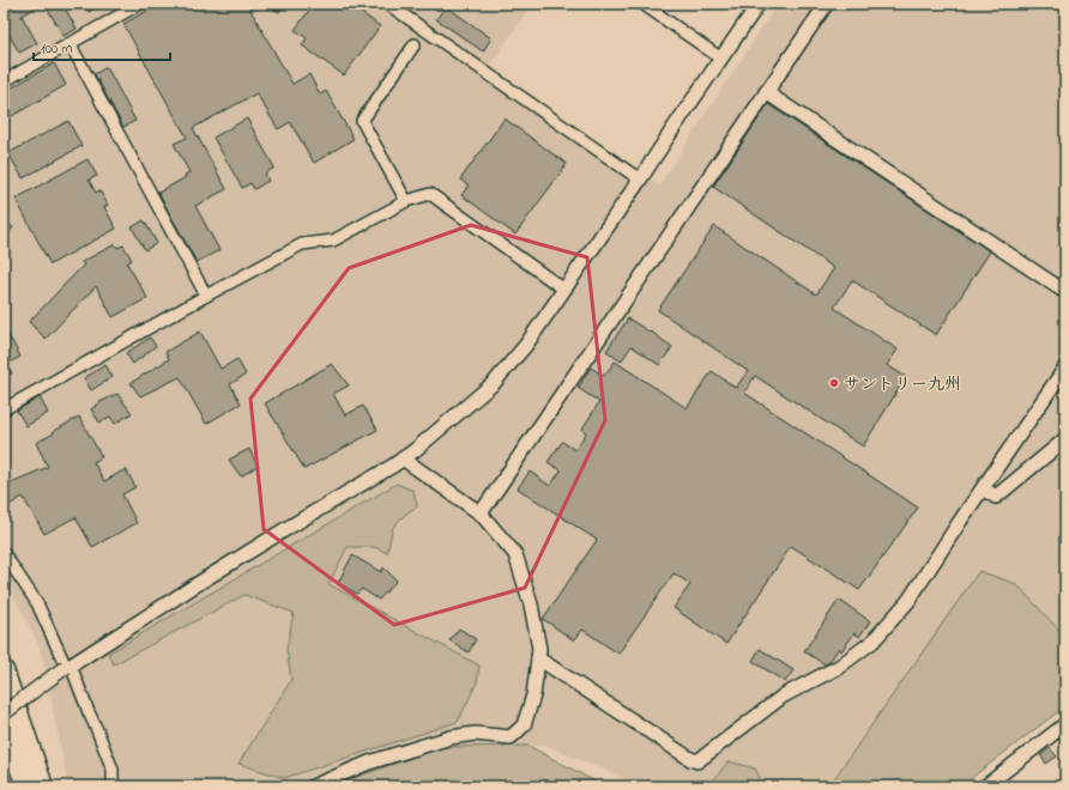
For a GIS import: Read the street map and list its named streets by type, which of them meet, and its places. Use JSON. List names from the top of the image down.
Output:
{
  "places": ["サントリー九州"],
  "scale_bar": "100 m"
}
